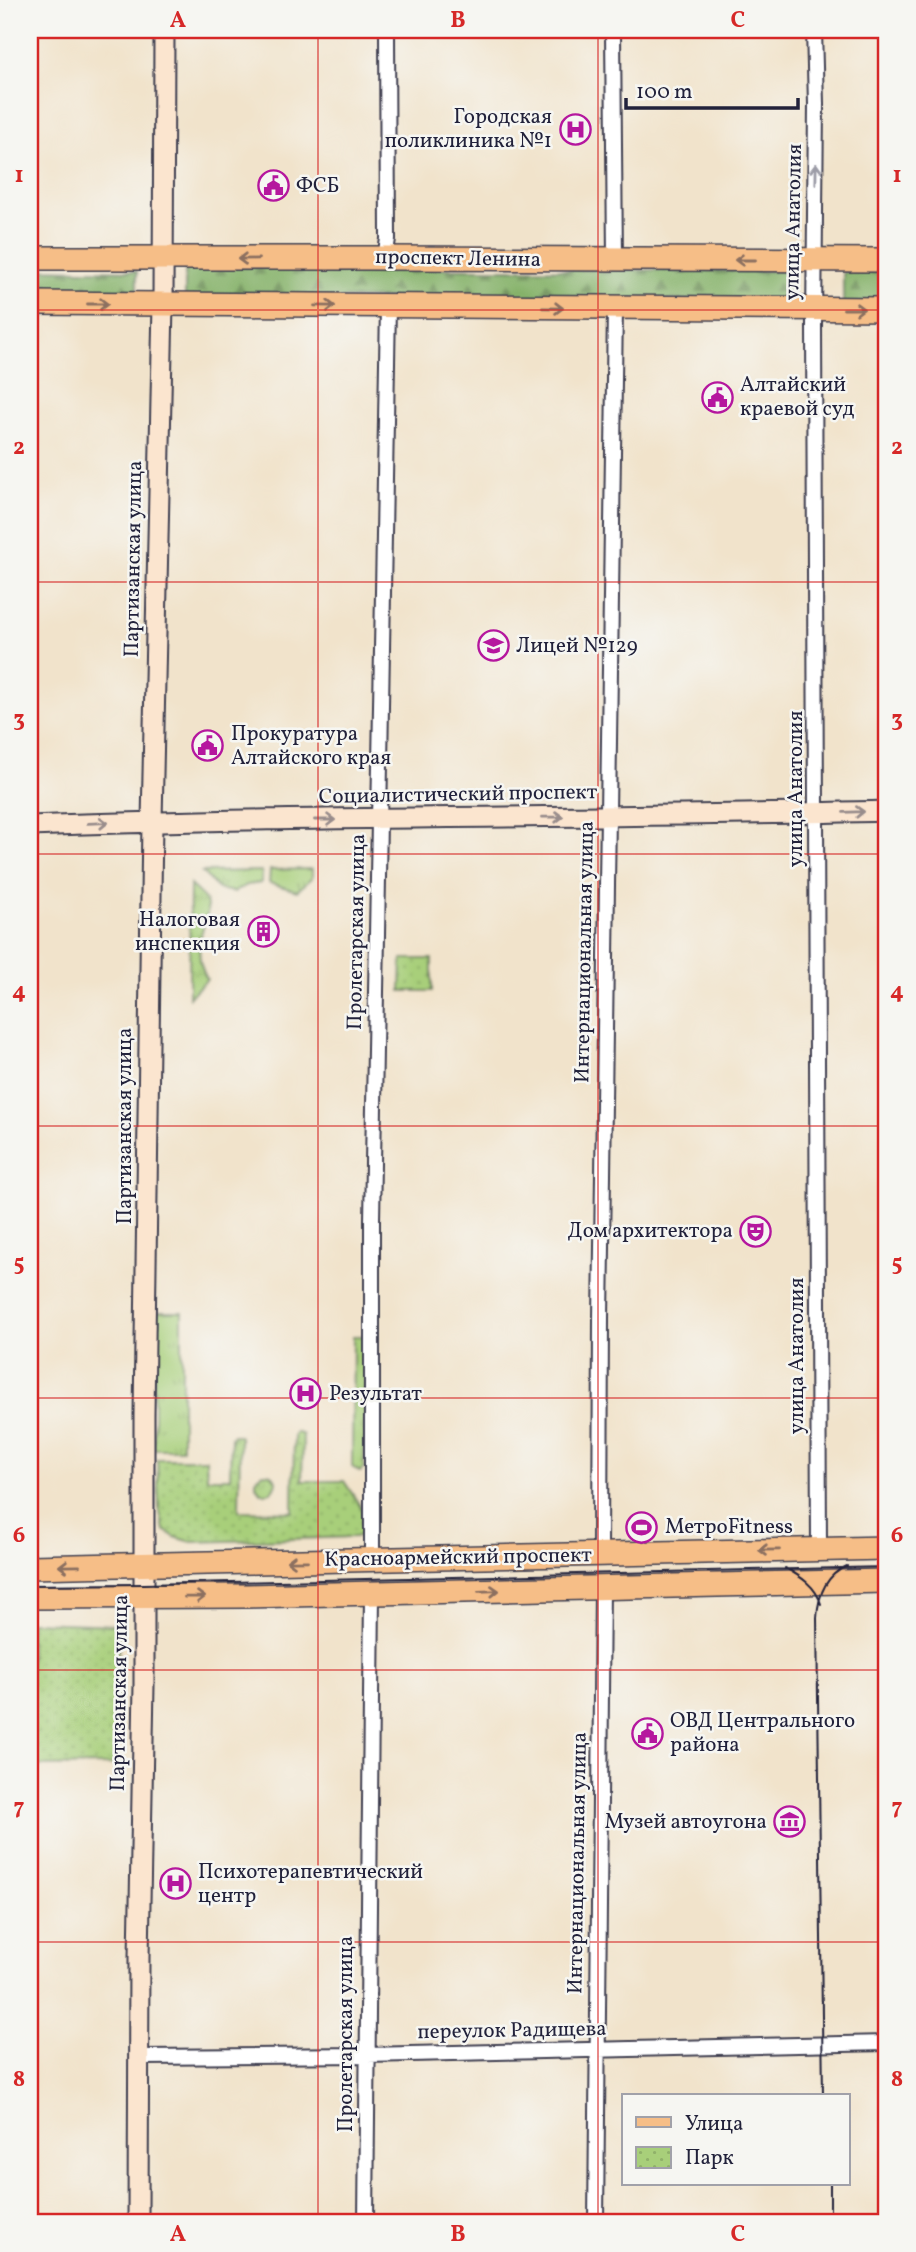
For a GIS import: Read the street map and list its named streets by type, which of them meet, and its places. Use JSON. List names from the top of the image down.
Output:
{
  "streets": {
    "main road": [
      "проспект Ленина",
      "Партизанская улица",
      "Социалистический проспект",
      "Красноармейский проспект"
    ],
    "street": [
      "улица Анатолия",
      "Пролетарская улица",
      "Интернациональная улица",
      "переулок Радищева"
    ]
  },
  "crossings": [
    ["улица Анатолия", "проспект Ленина"],
    ["улица Анатолия", "Социалистический проспект"],
    ["улица Анатолия", "Красноармейский проспект"],
    ["проспект Ленина", "Партизанская улица"],
    ["Партизанская улица", "Социалистический проспект"],
    ["Партизанская улица", "Красноармейский проспект"],
    ["Партизанская улица", "переулок Радищева"],
    ["Социалистический проспект", "Пролетарская улица"],
    ["Социалистический проспект", "Интернациональная улица"],
    ["Пролетарская улица", "Красноармейский проспект"],
    ["Пролетарская улица", "переулок Радищева"],
    ["Интернациональная улица", "Красноармейский проспект"],
    ["Интернациональная улица", "переулок Радищева"]
  ],
  "one_way": ["Социалистический проспект"],
  "places": {
    "hospital": ["Городская поликлиника №1", "Результат", "Психотерапевтический центр"],
    "public building": [
      "ФСБ",
      "Алтайский краевой суд",
      "Прокуратура Алтайского края",
      "ОВД Центрального района"
    ],
    "school or university": ["Лицей №129"],
    "building": ["Налоговая инспекция"],
    "theatre": ["Дом архитектора"],
    "sports": ["МетроFitness"],
    "museum": ["Музей автоугона"]
  },
  "legend": ["Улица", "Парк"],
  "scale_bar": "100 m",
  "grid": {
    "columns": ["A", "B", "C"],
    "rows": [
      "1",
      "2",
      "3",
      "4",
      "5",
      "6",
      "7",
      "8"
    ]
  }
}
